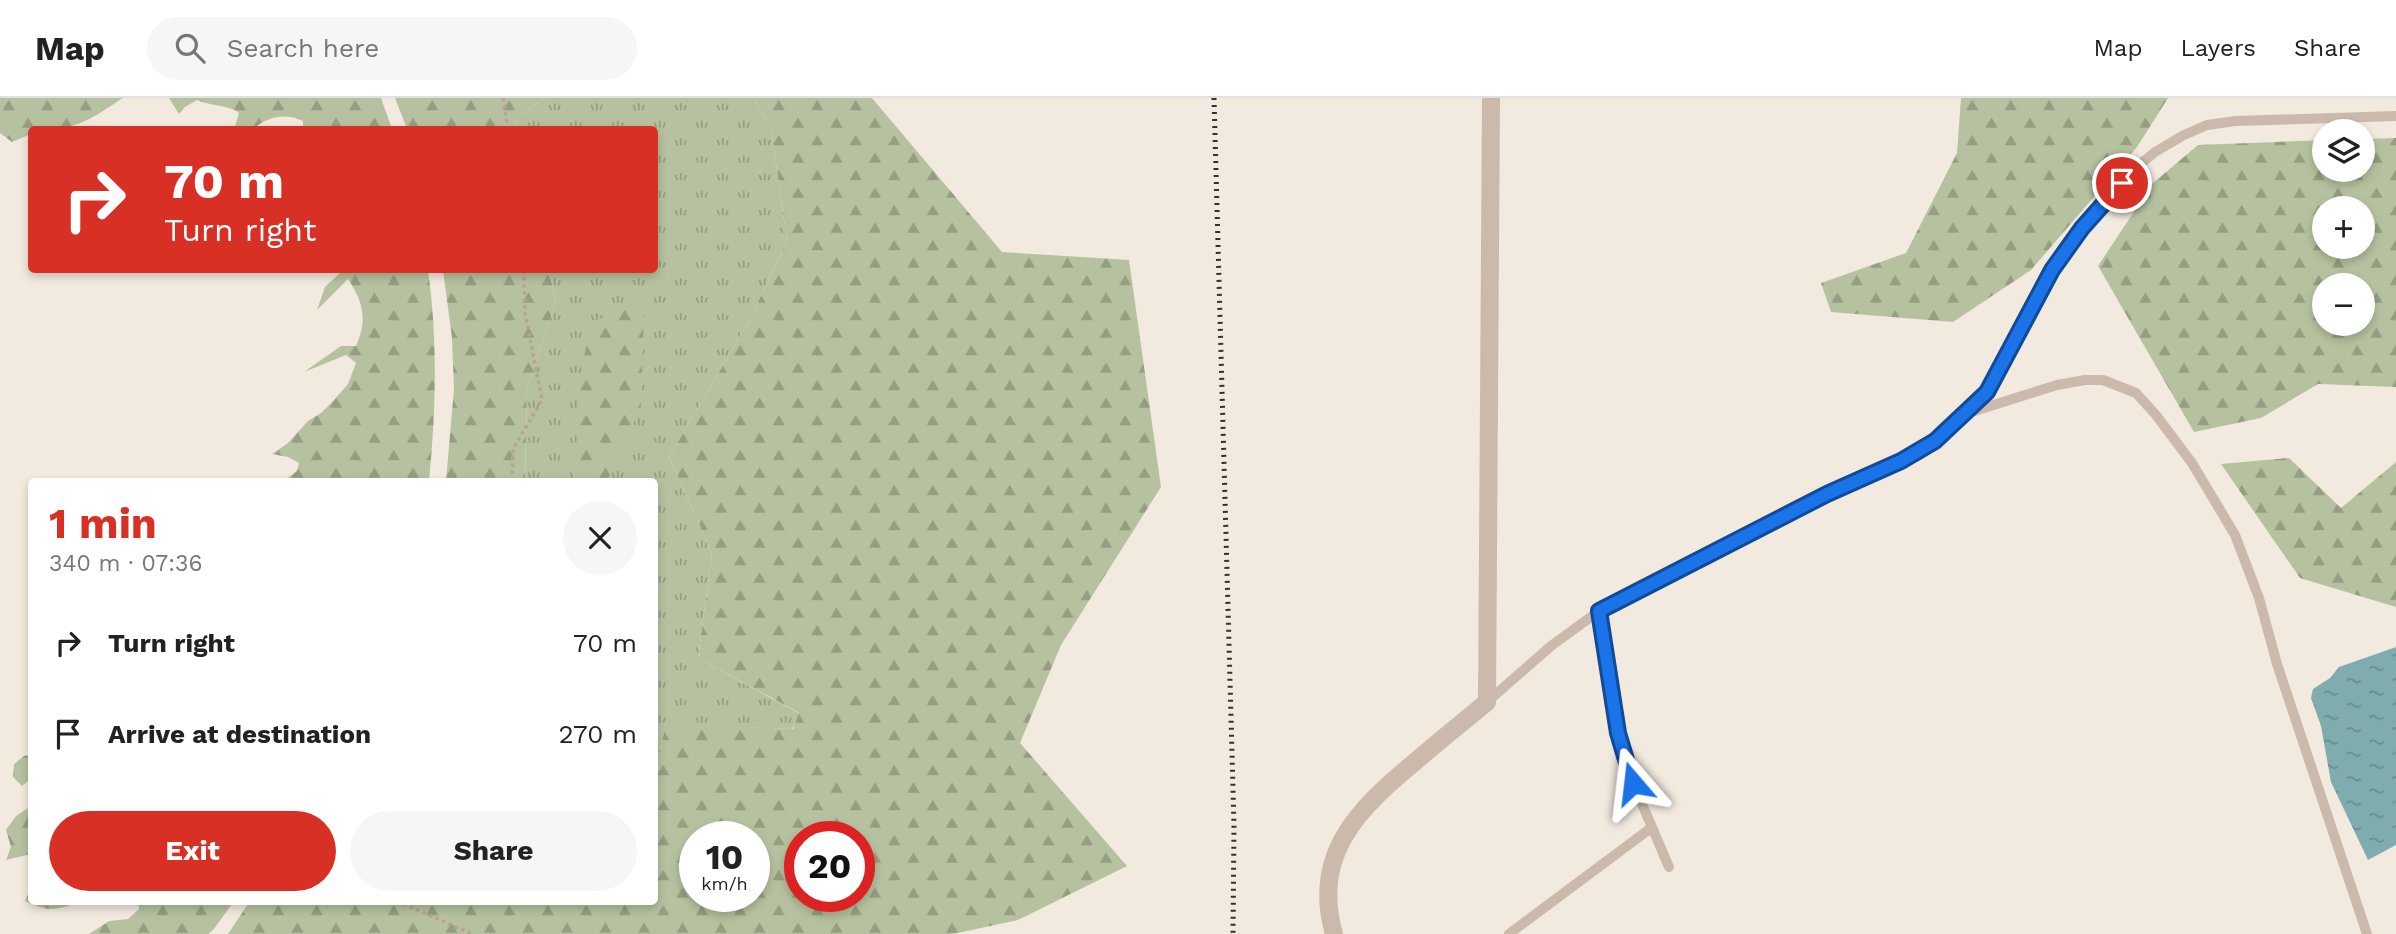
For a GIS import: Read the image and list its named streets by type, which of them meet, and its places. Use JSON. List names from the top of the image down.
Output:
{
  "page": {
    "header": "Map",
    "search": "Search here",
    "nav": ["Map", "Layers", "Share"],
    "map_buttons": ["+", "−"],
    "turn": ["70 m", "Turn right"],
    "heading": ["1 min", "340 m · 07:36"],
    "list": [
      {
        "name": "Turn right",
        "value": "70 m"
      },
      {
        "name": "Arrive at destination",
        "value": "270 m"
      }
    ],
    "buttons": ["Exit", "Share"],
    "speed": "10 km/h",
    "limit": "20"
  }
}
